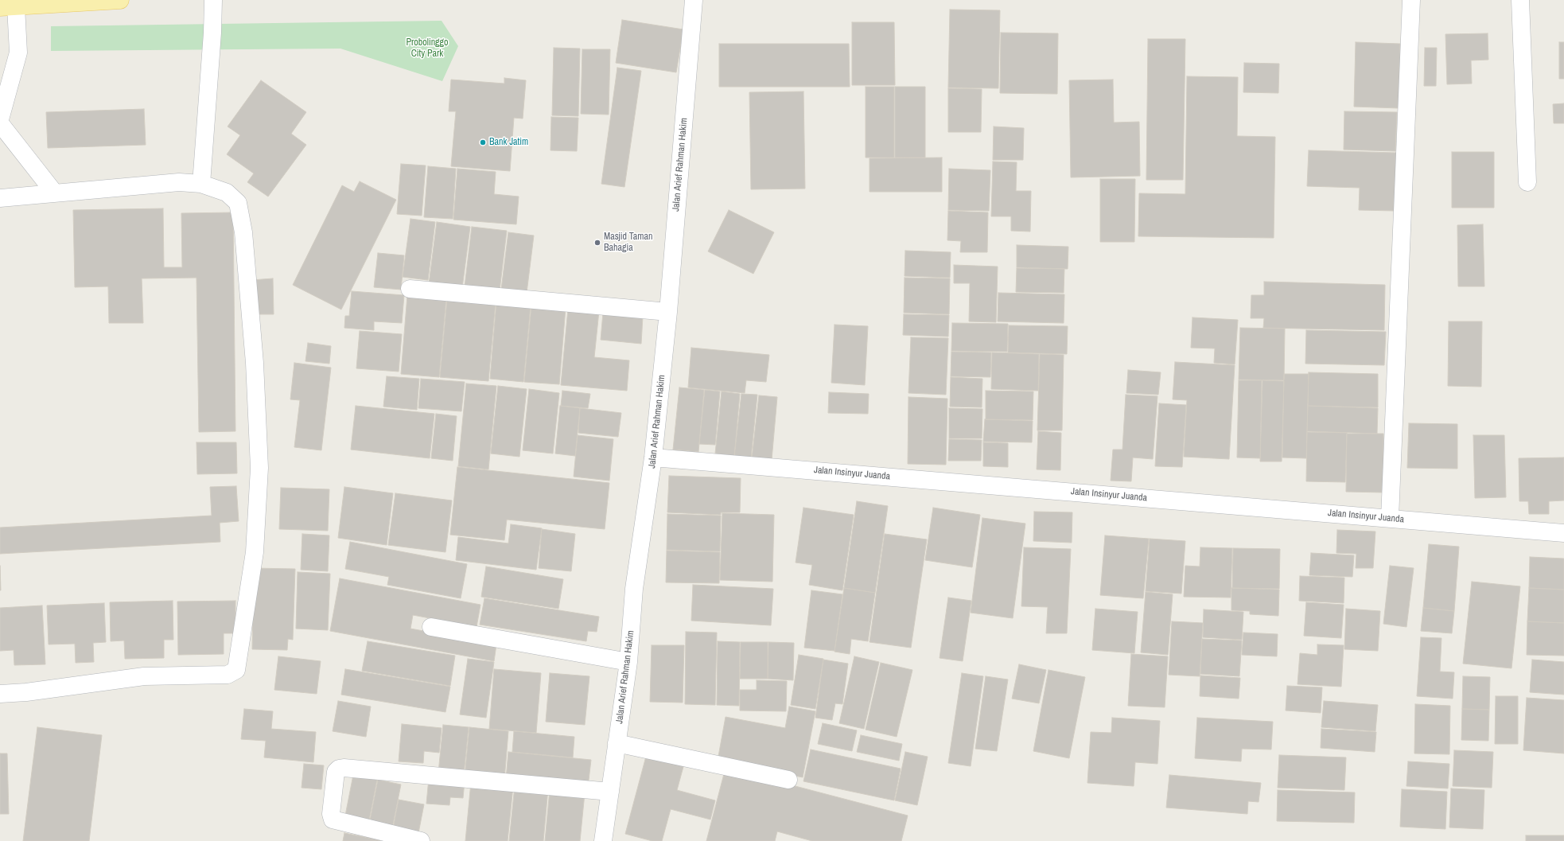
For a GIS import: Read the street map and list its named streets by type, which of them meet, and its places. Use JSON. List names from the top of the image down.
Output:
{
  "streets": {
    "street": ["Jalan Arief Rahman Hakim", "Jalan Insinyur Juanda"]
  },
  "crossings": [
    ["Jalan Arief Rahman Hakim", "Jalan Insinyur Juanda"]
  ],
  "parks": ["Probolinggo City Park"],
  "places": ["Bank Jatim", "Masjid Taman Bahagia"]
}
